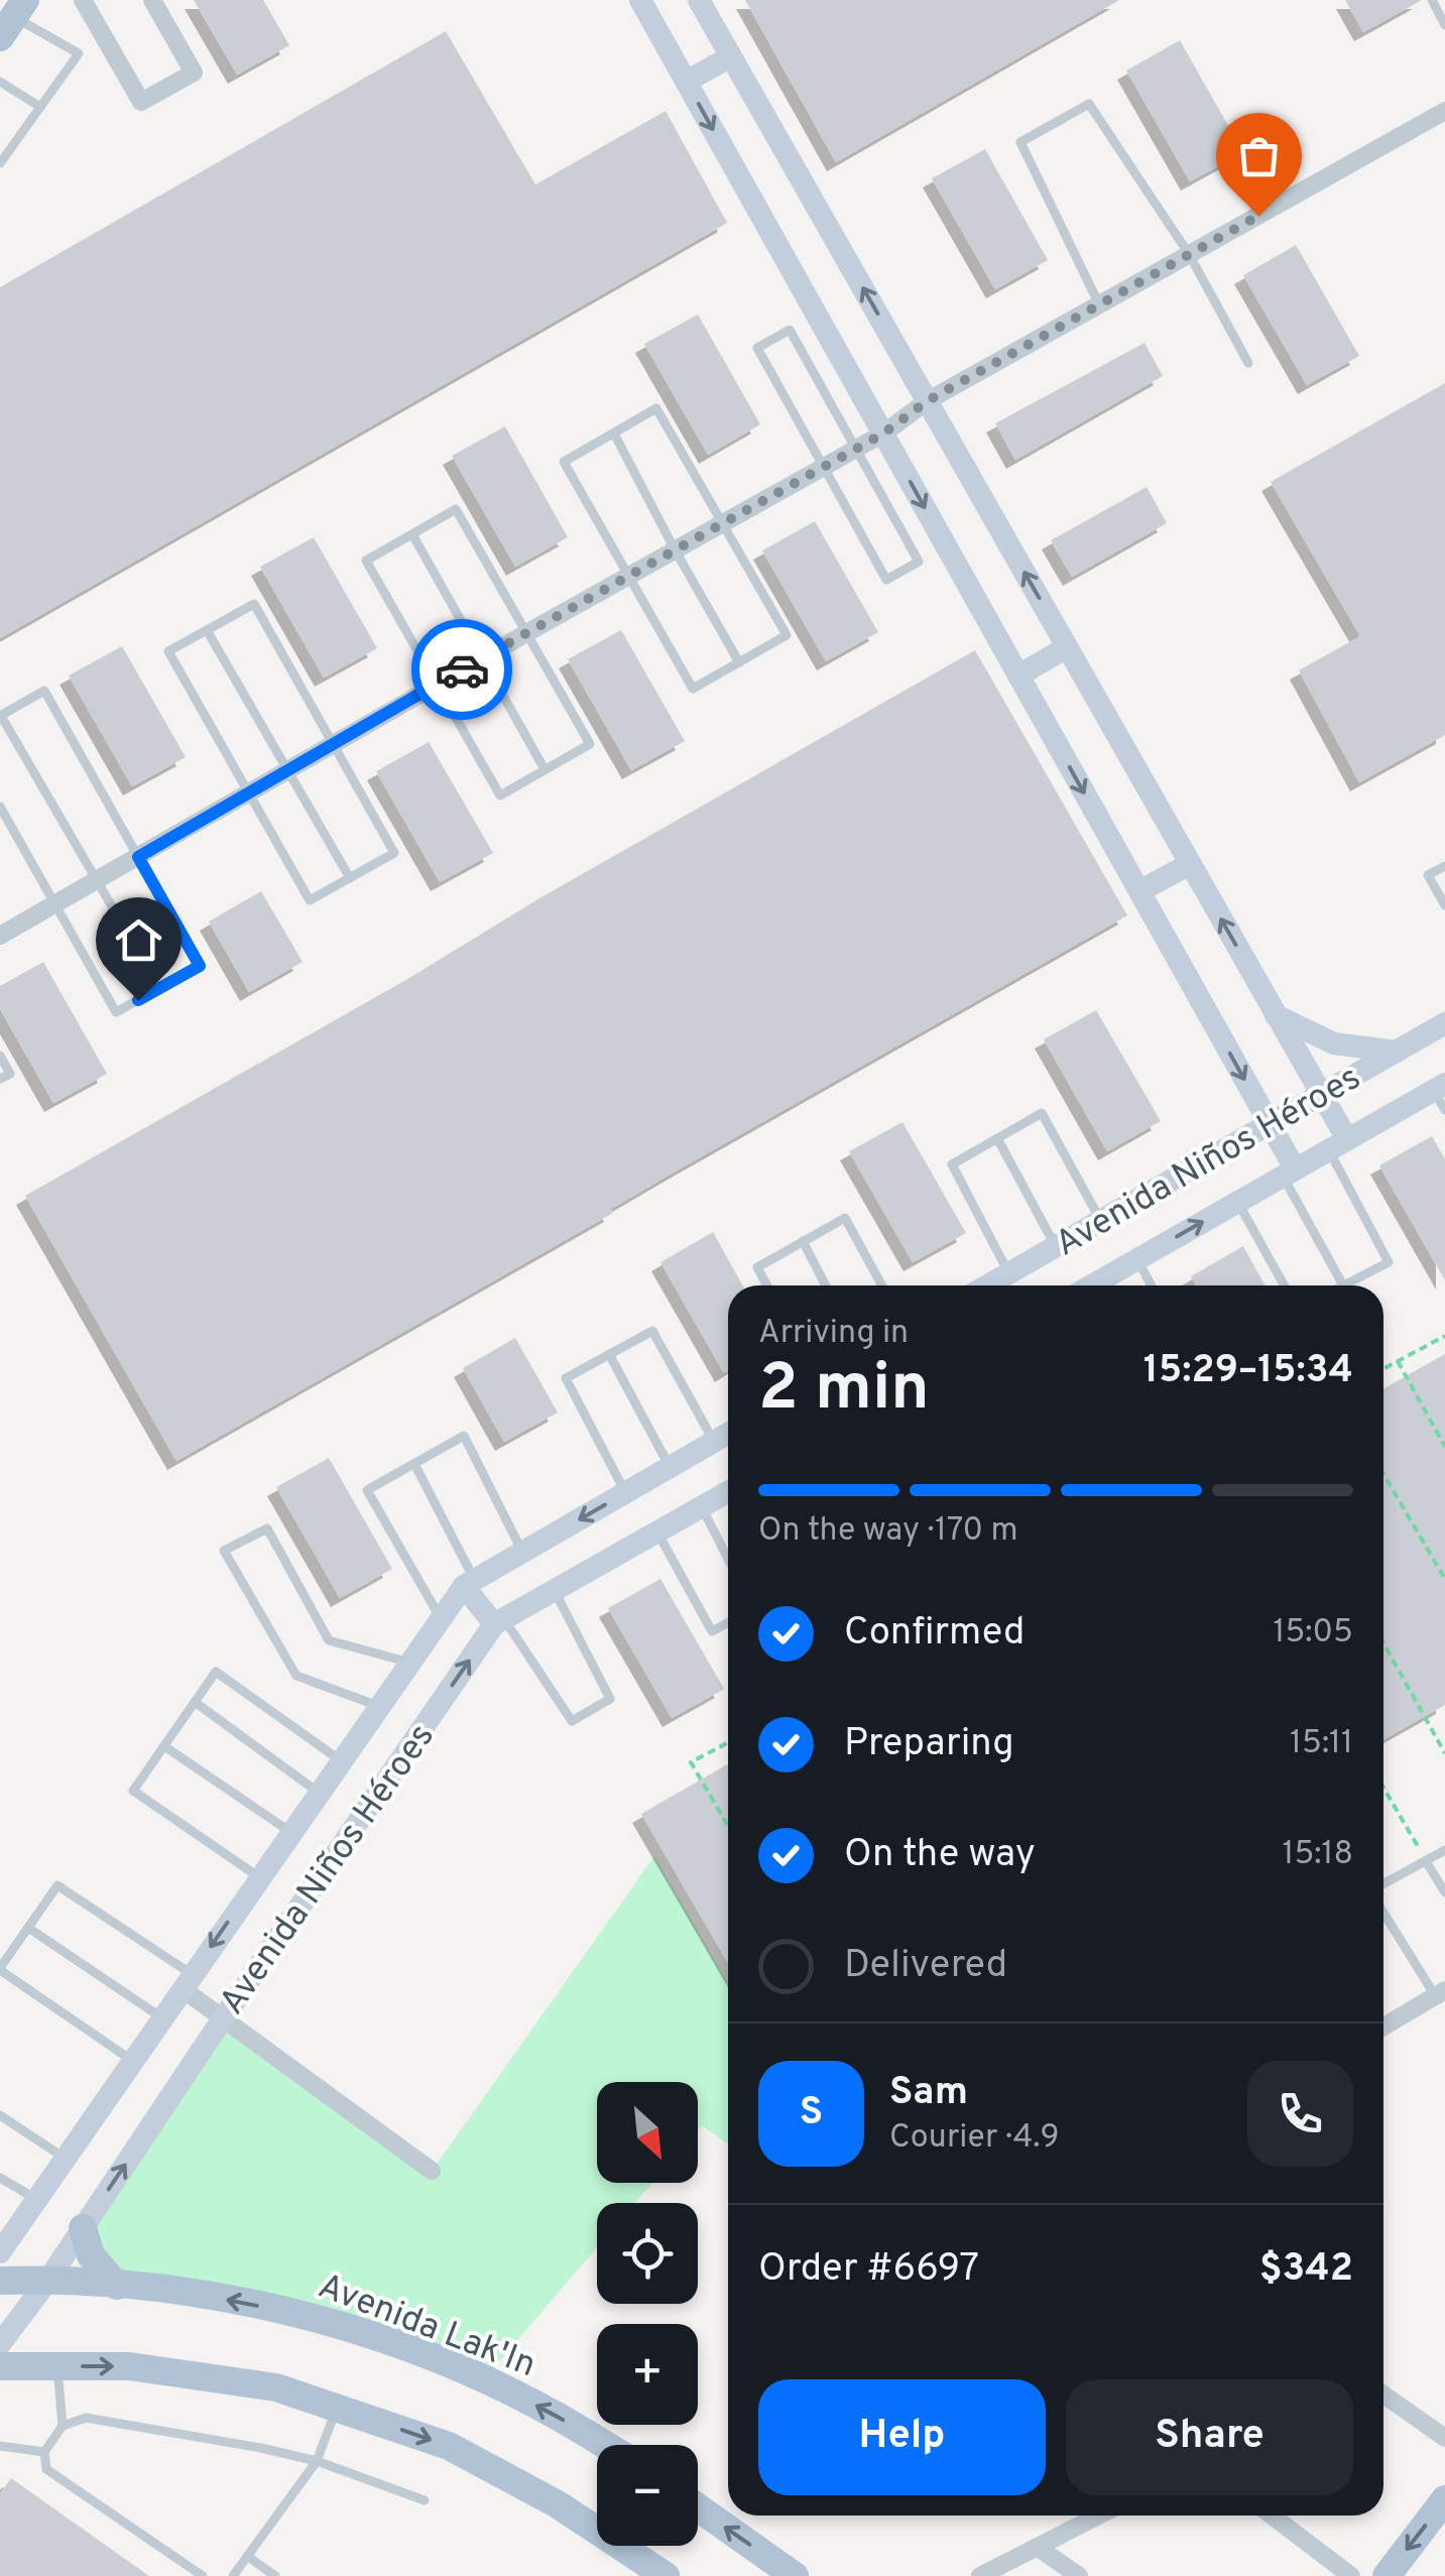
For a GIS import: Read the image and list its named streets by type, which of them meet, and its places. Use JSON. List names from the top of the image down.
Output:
{
  "streets": {
    "main road": ["Avenida Niños Héroes", "Avenida Lak'In"]
  },
  "crossings": [
    ["Avenida Niños Héroes", "Avenida Lak'In"]
  ],
  "north": "bottom right",
  "page": {
    "heading": ["2 min", "Arriving in", "15:29–15:34"],
    "panel": [
      "Sam",
      "Courier · 4.9",
      "Order #6697",
      "$342"
    ],
    "bar": "On the way · 170 m",
    "list": [
      ["Confirmed", "15:05"],
      ["Preparing", "15:11"],
      ["On the way", "15:18"],
      "Delivered"
    ],
    "round": "S",
    "map_buttons": ["+", "−"],
    "buttons": ["Help", "Share"]
  }
}
